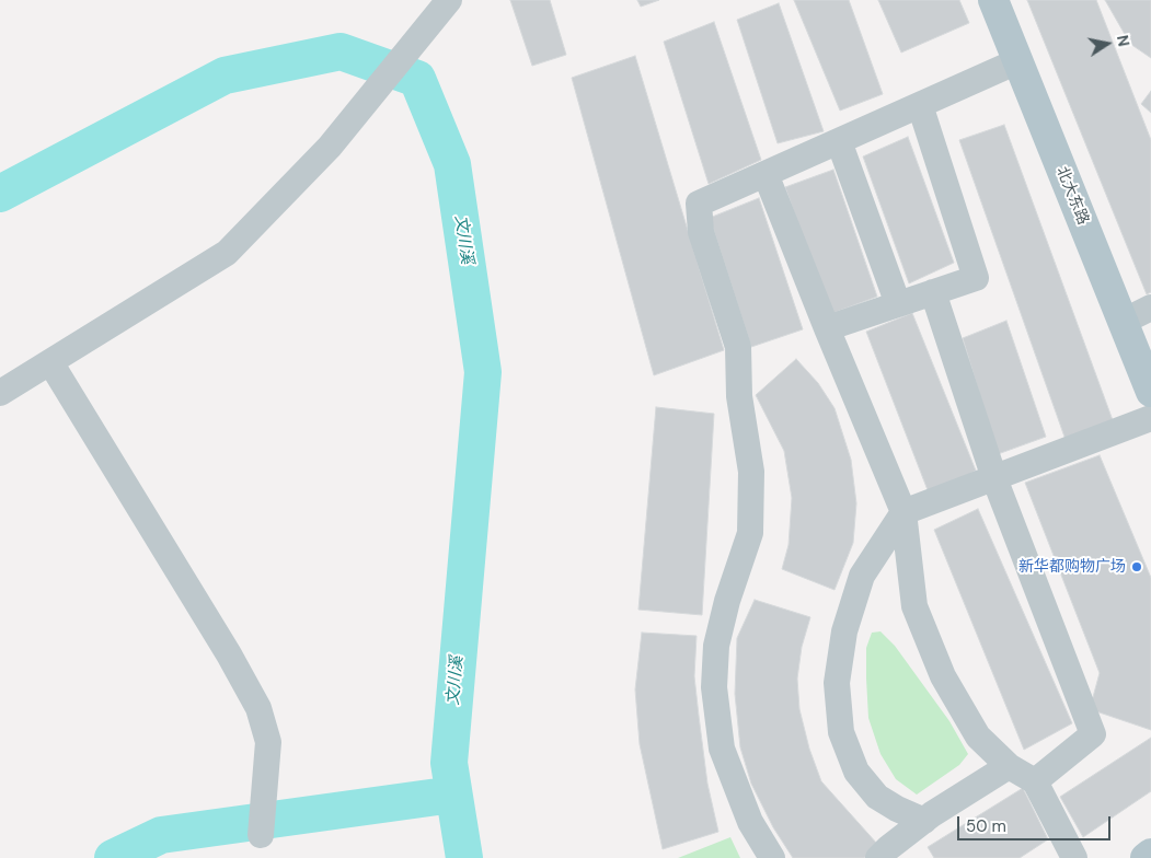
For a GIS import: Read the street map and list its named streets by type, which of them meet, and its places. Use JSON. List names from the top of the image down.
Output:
{
  "streets": {
    "main road": ["北大东路"]
  },
  "water": ["文川溪"],
  "places": ["新华都购物广场"],
  "scale_bar": "50 m",
  "north": "right"
}
